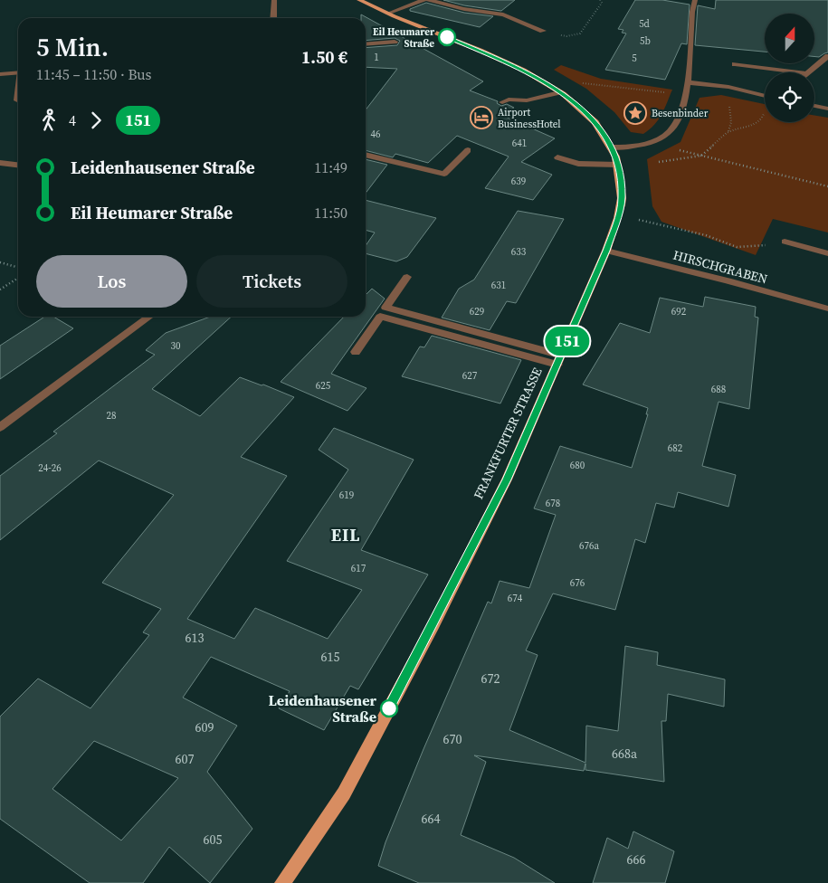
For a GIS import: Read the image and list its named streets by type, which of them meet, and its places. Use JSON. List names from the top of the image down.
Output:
{
  "streets": {
    "main road": ["FRANKFURTER STRASSE"],
    "street": ["HIRSCHGRABEN"]
  },
  "crossings": [
    ["HIRSCHGRABEN", "FRANKFURTER STRASSE"]
  ],
  "districts": ["EIL"],
  "places": {
    "other": ["Eil Heumarer Straße", "Leidenhausener Straße"],
    "place": ["Besenbinder"],
    "hotel": ["Airport BusinessHotel"]
  },
  "lines": ["bus line 151"],
  "house_numbers": [
    "5d",
    "5b",
    "1",
    "5",
    "46",
    "641",
    "639",
    "633",
    "631",
    "629",
    "692",
    "30",
    "627",
    "625",
    "688",
    "28",
    "682",
    "680",
    "24-26",
    "619",
    "678",
    "676a",
    "617",
    "676",
    "674",
    "613",
    "615",
    "672",
    "609",
    "670",
    "668a",
    "607",
    "664",
    "605",
    "666"
  ],
  "north": "top",
  "page": {
    "on_map": "151",
    "heading": ["5 Min.", "11:45 – 11:50 · Bus", "1.50 €"],
    "legs": ["4", "151"],
    "list": [
      {
        "name": "Leidenhausener Straße",
        "value": "11:49"
      },
      {
        "name": "Eil Heumarer Straße",
        "value": "11:50"
      }
    ],
    "buttons": ["Los", "Tickets"]
  }
}
